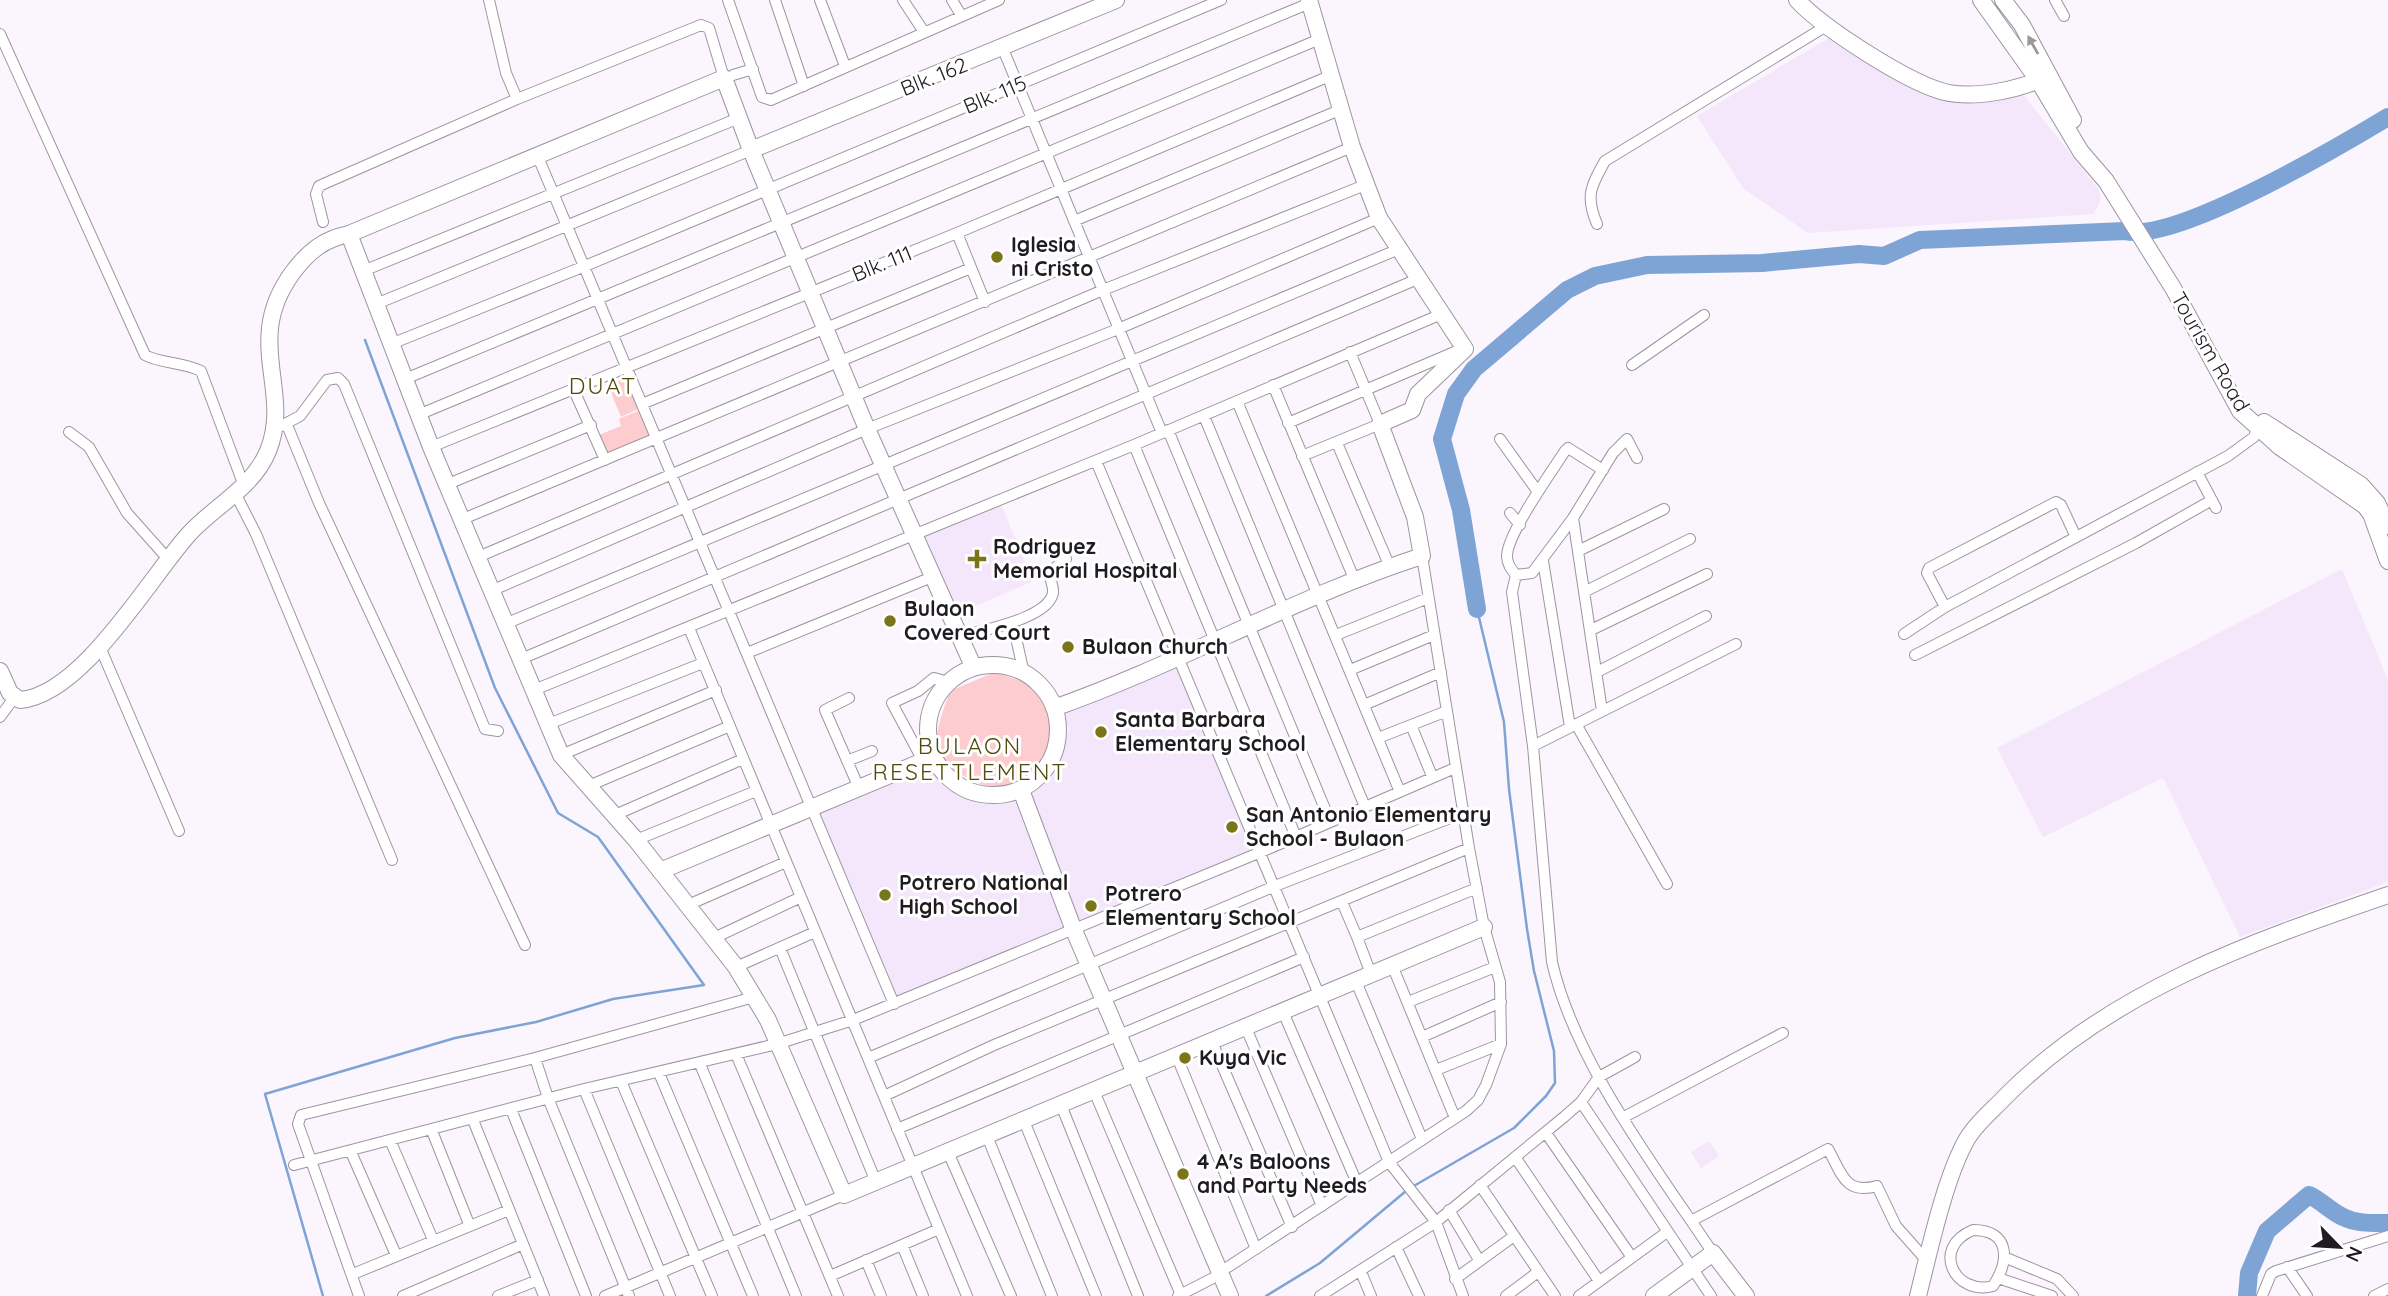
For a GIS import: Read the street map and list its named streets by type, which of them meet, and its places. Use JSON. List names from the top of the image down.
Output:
{
  "streets": {
    "street": [
      "Blk. 162",
      "Blk. 115",
      "Blk. 111",
      "Tourism Road"
    ]
  },
  "districts": ["DUAT", "BULAON RESETTLEMENT"],
  "places": {
    "other": [
      "Iglesia ni Cristo",
      "Bulaon Covered Court",
      "Bulaon Church",
      "Santa Barbara Elementary School",
      "San Antonio Elementary School - Bulaon",
      "Potrero National High School",
      "Potrero Elementary School",
      "Kuya Vic",
      "4 A's Baloons and Party Needs"
    ],
    "health": ["Rodriguez Memorial Hospital"]
  },
  "north": "bottom right"
}
